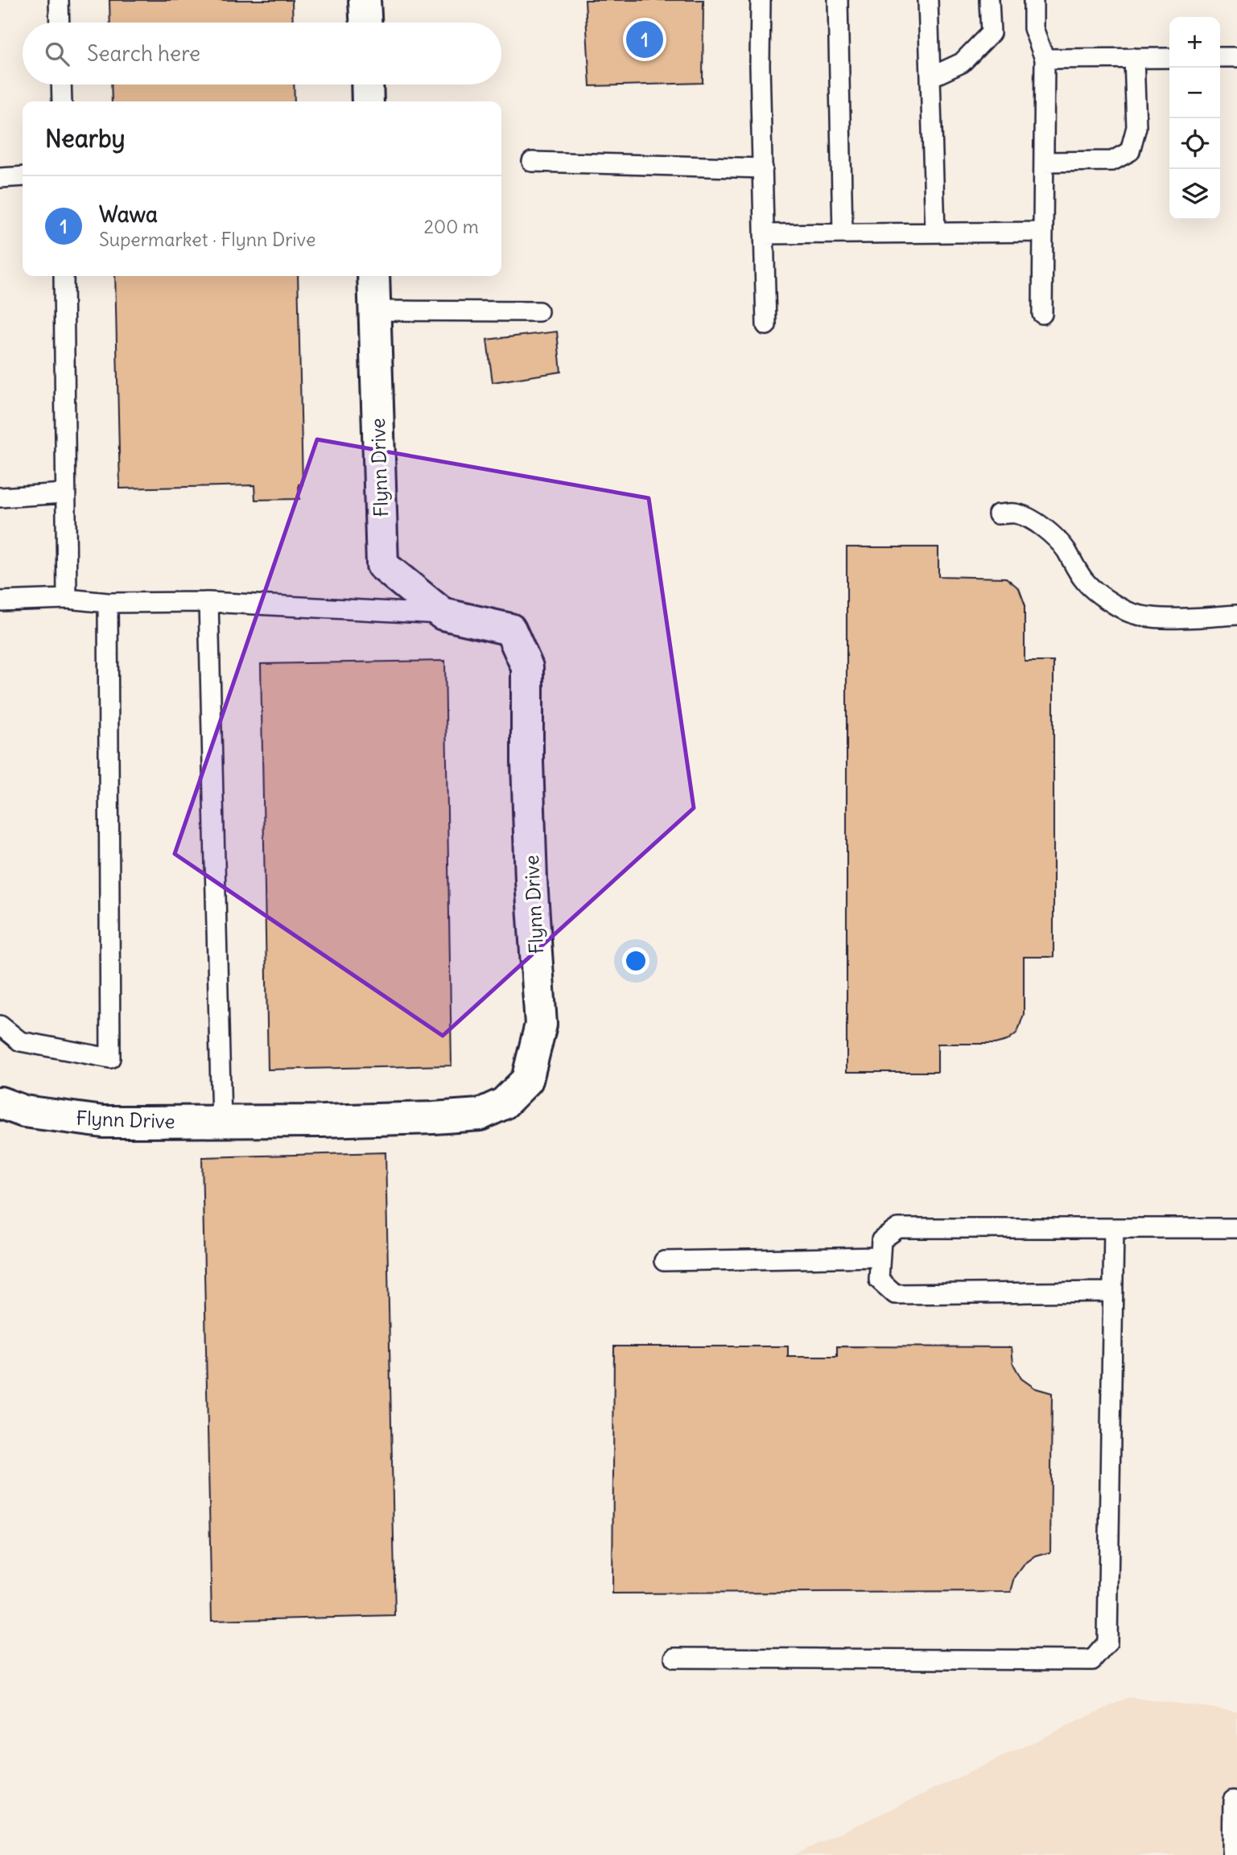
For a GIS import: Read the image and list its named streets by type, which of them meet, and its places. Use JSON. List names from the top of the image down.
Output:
{
  "streets": {
    "street": ["Flynn Drive"]
  },
  "page": {
    "map_buttons": ["+", "−"],
    "pins": "1",
    "search": "Search here",
    "heading": "Nearby",
    "list": [
      {
        "mark": "1",
        "name": "Wawa",
        "note": "Supermarket · Flynn Drive",
        "value": "200 m"
      }
    ]
  }
}
